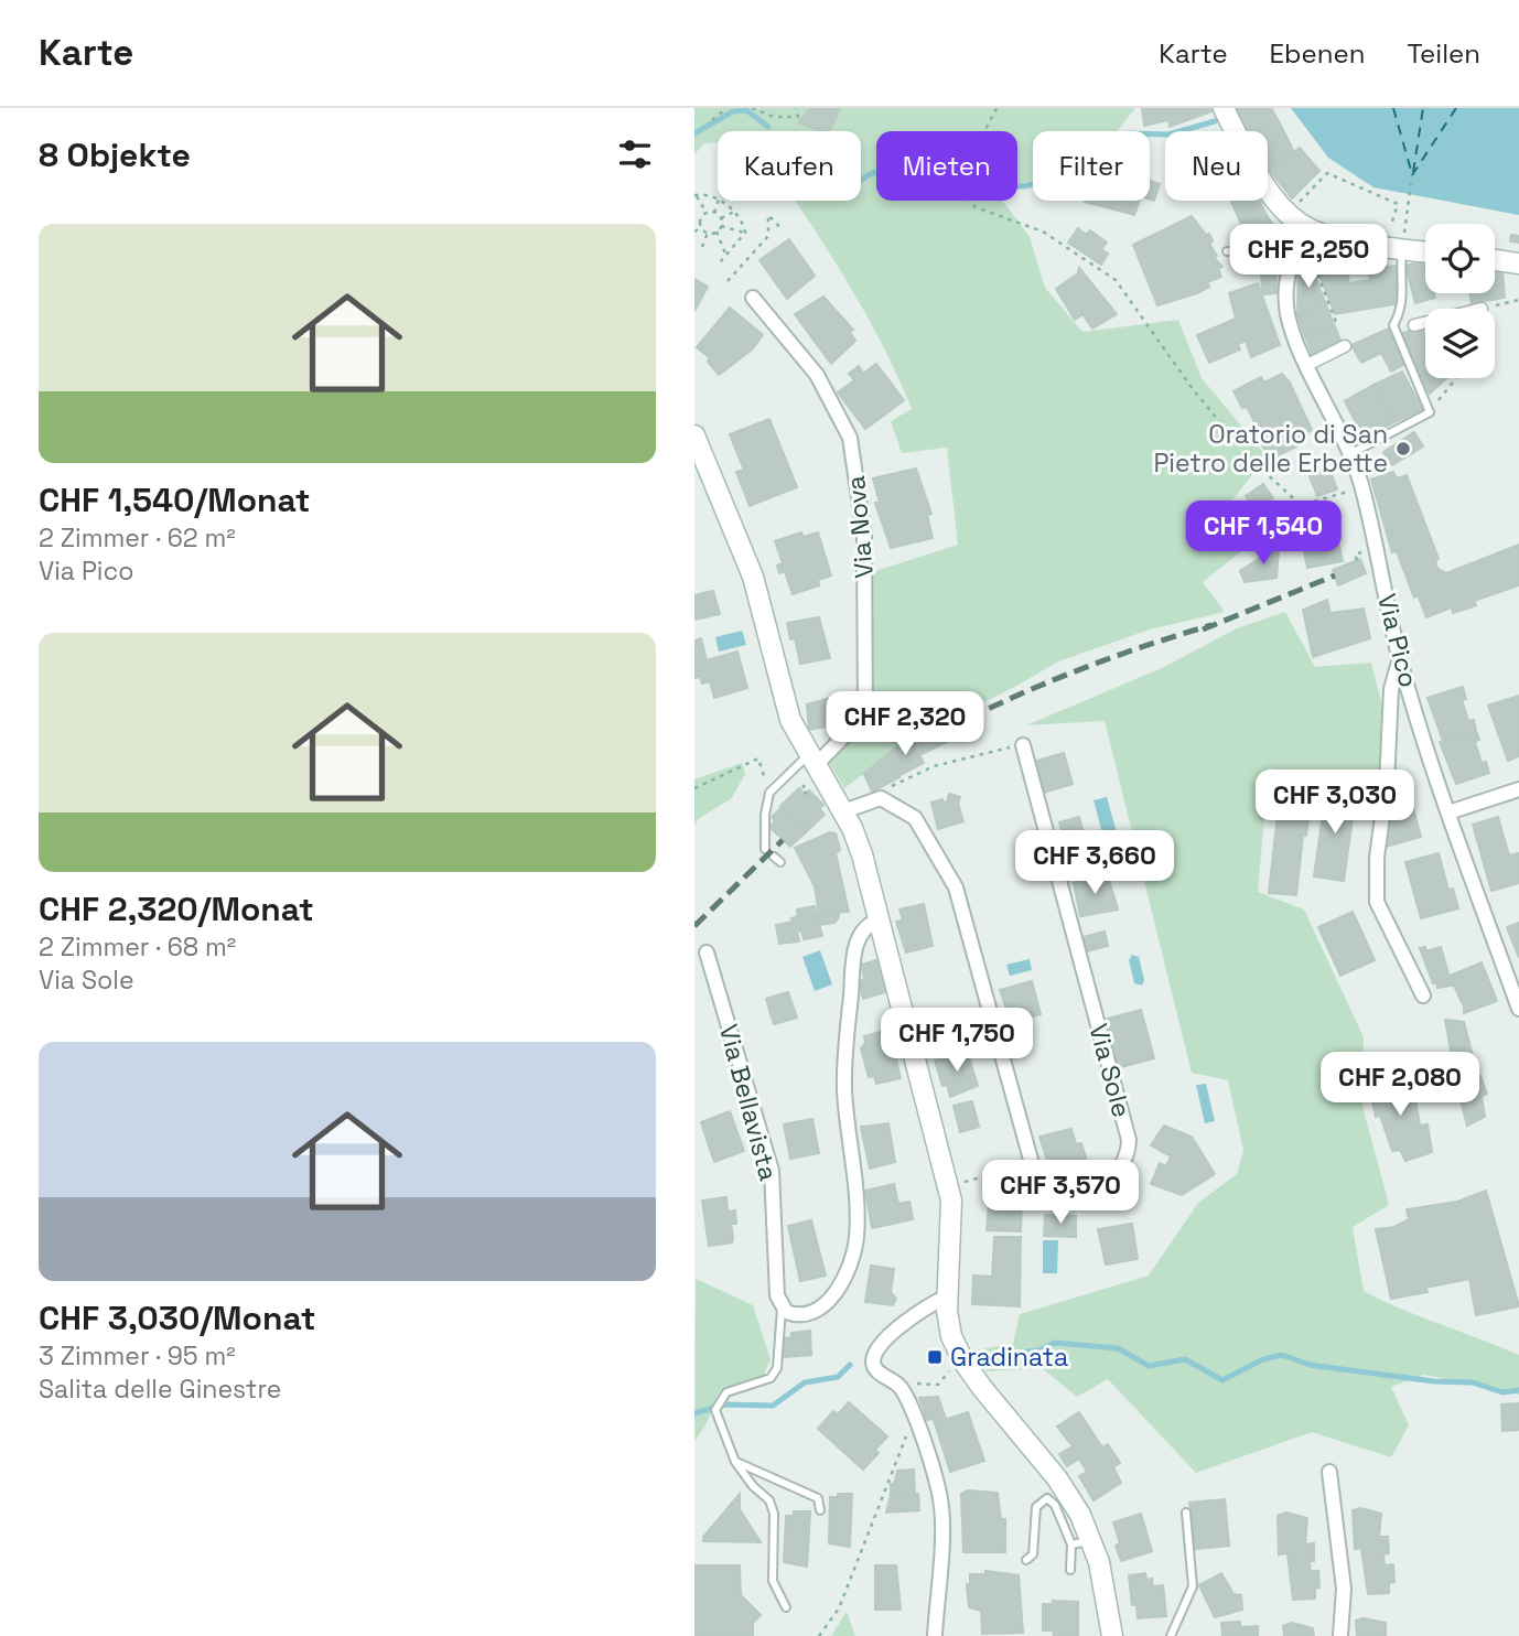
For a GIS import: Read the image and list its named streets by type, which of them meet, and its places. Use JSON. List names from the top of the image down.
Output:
{
  "streets": {
    "street": [
      "Via Nova",
      "Via Pico",
      "Via Sole",
      "Via Bellavista"
    ]
  },
  "places": {
    "other": ["Oratorio di San Pietro delle Erbette"],
    "transit": ["Gradinata"]
  },
  "page": {
    "header": "Karte",
    "nav": ["Karte", "Ebenen", "Teilen"],
    "heading": "8 Objekte",
    "chip": [
      "Kaufen",
      "Mieten",
      "Filter",
      "Neu"
    ],
    "list": [
      {
        "name": "CHF 1,540/Monat",
        "note": "2 Zimmer · 62 m² · Via Pico"
      },
      {
        "name": "CHF 2,320/Monat",
        "note": "2 Zimmer · 68 m² · Via Sole"
      },
      {
        "name": "CHF 3,030/Monat",
        "note": "3 Zimmer · 95 m² · Salita delle Ginestre"
      }
    ],
    "price": [
      "CHF 2,250",
      "CHF 1,540",
      "CHF 2,320",
      "CHF 3,030",
      "CHF 3,660",
      "CHF 1,750",
      "CHF 2,080",
      "CHF 3,570"
    ]
  }
}
